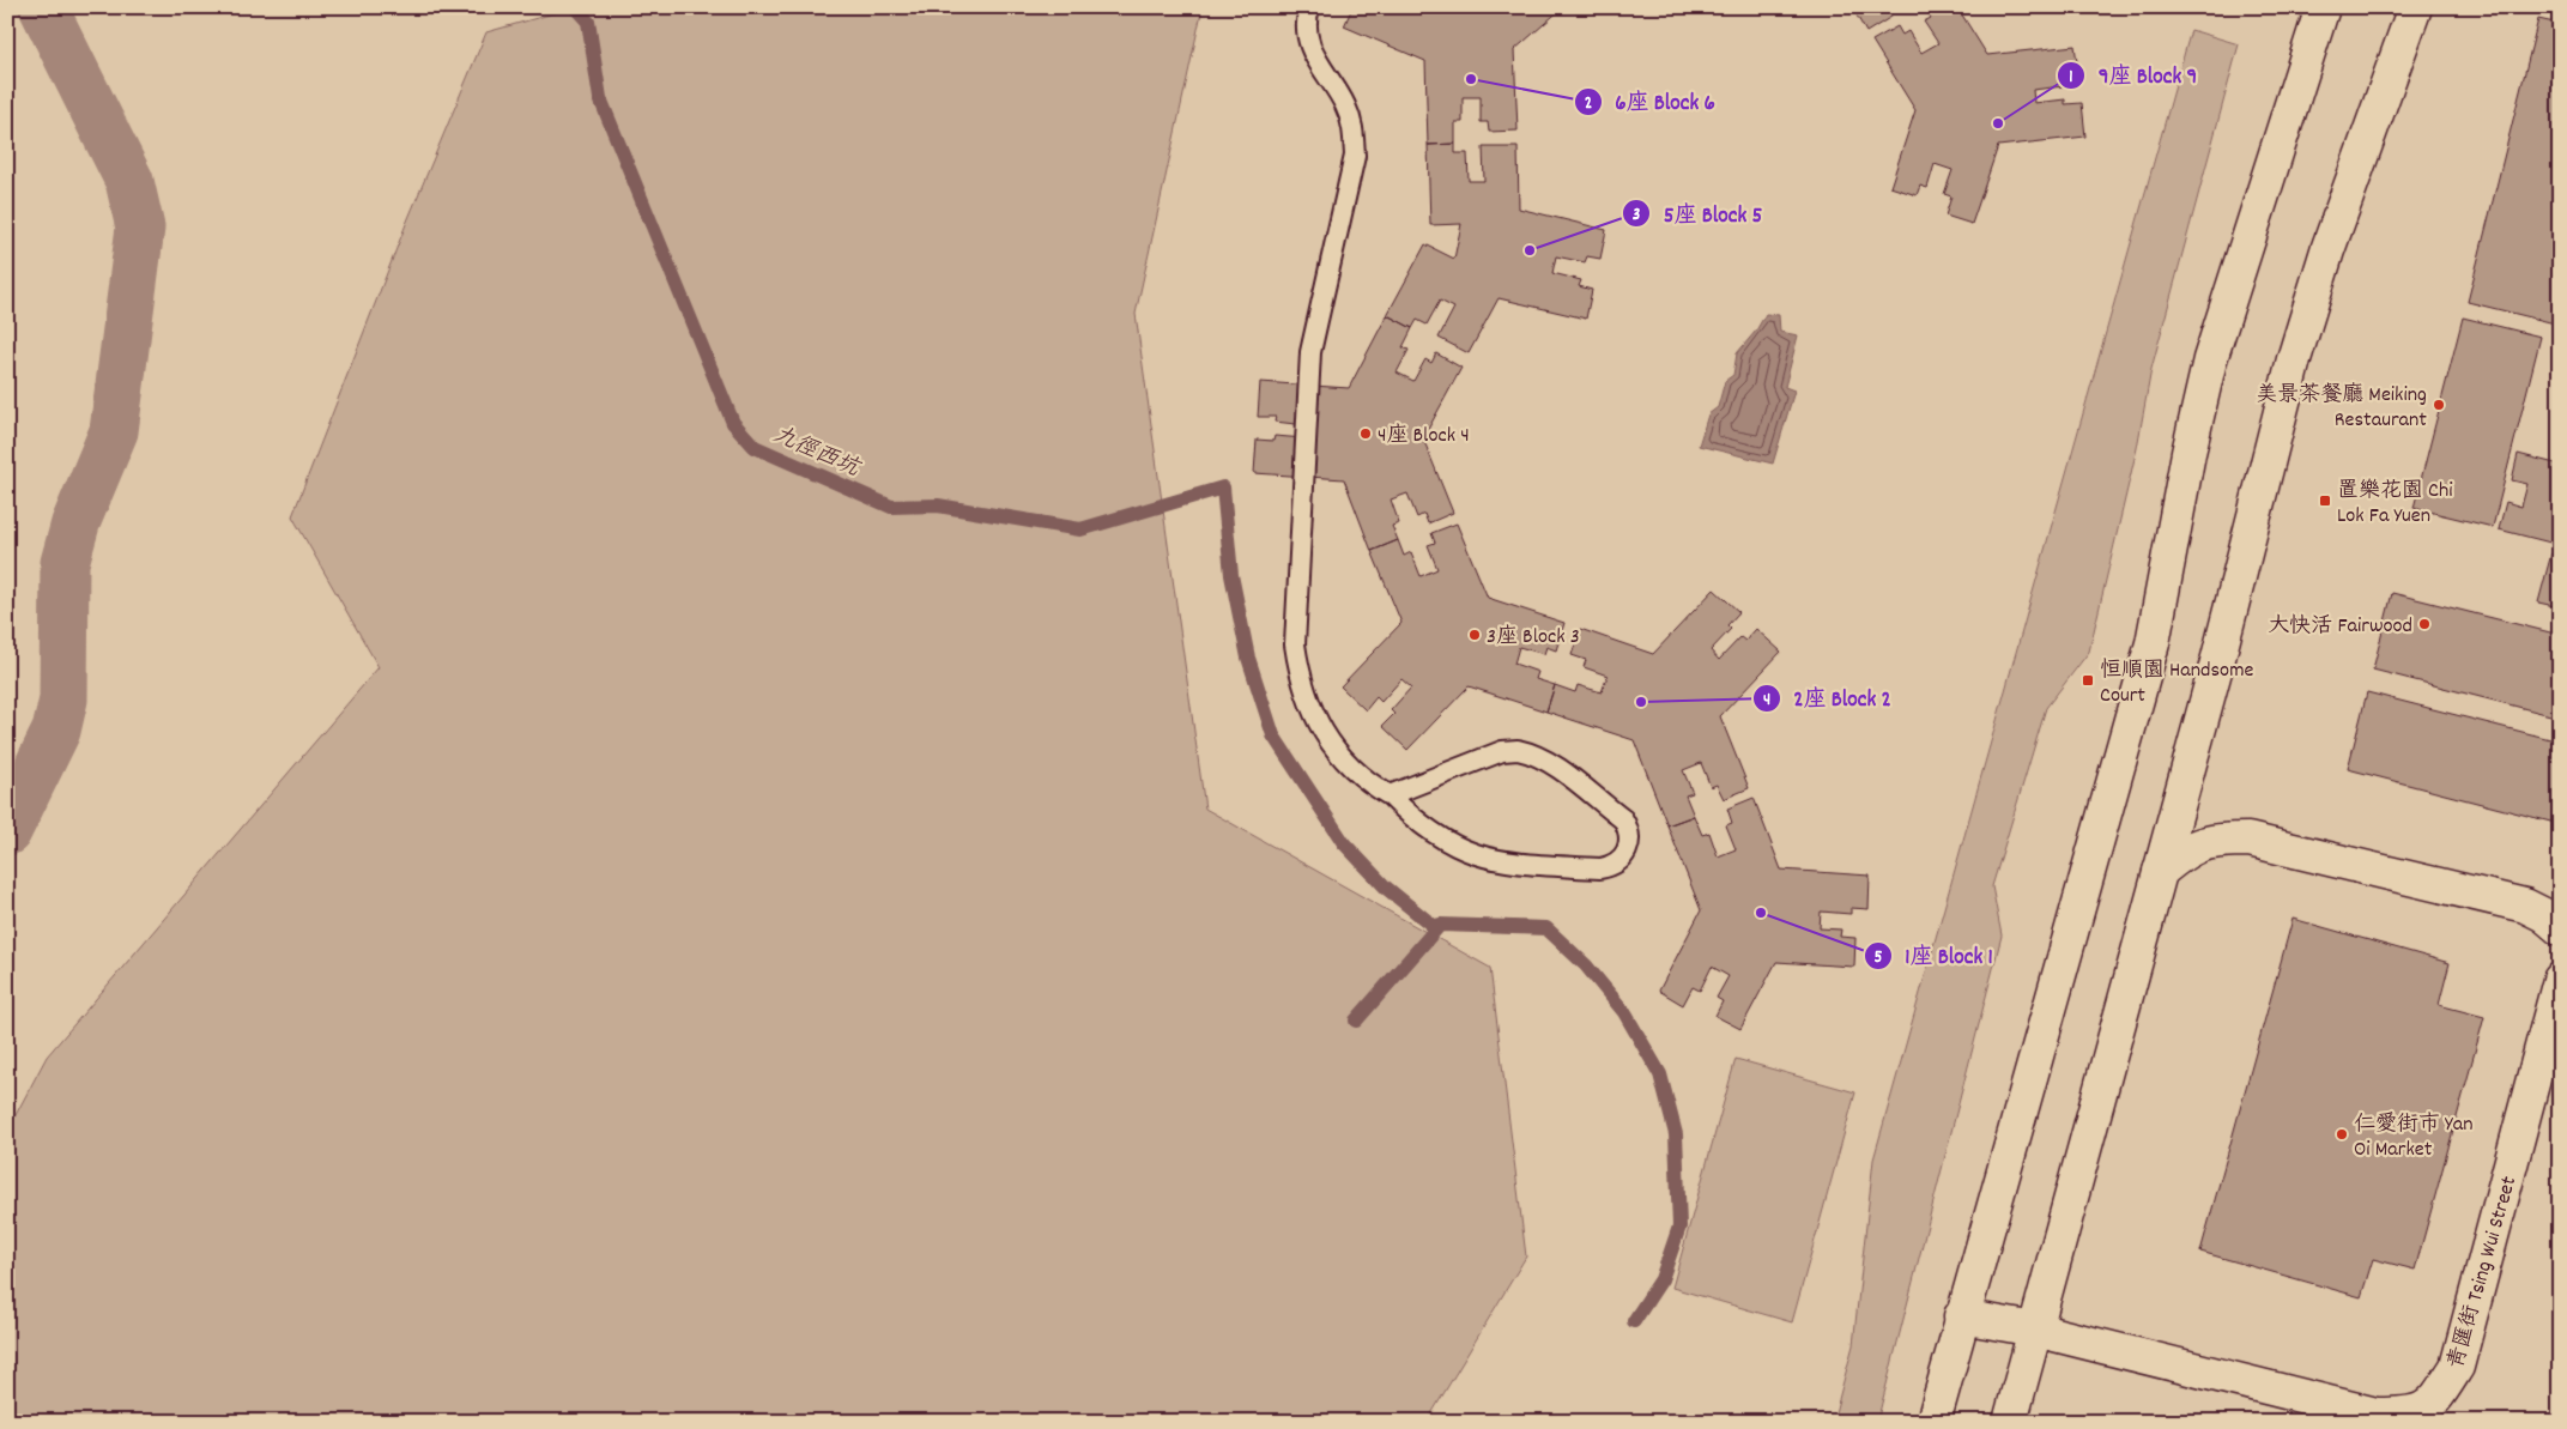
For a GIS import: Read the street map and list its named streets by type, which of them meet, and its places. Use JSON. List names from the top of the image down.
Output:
{
  "streets": {
    "main road": ["青匯街 Tsing Wui Street"]
  },
  "water": ["九徑西坑"],
  "places": {
    "other": [
      "6座 Block 6",
      "9座 Block 9",
      "5座 Block 5",
      "美景茶餐廳 Meiking Restaurant",
      "4座 Block 4",
      "大快活 Fairwood",
      "3座 Block 3",
      "2座 Block 2",
      "1座 Block 1",
      "仁愛街市 Yan Oi Market"
    ],
    "transit": ["置樂花園 Chi Lok Fa Yuen", "恒順園 Handsome Court"]
  }
}
